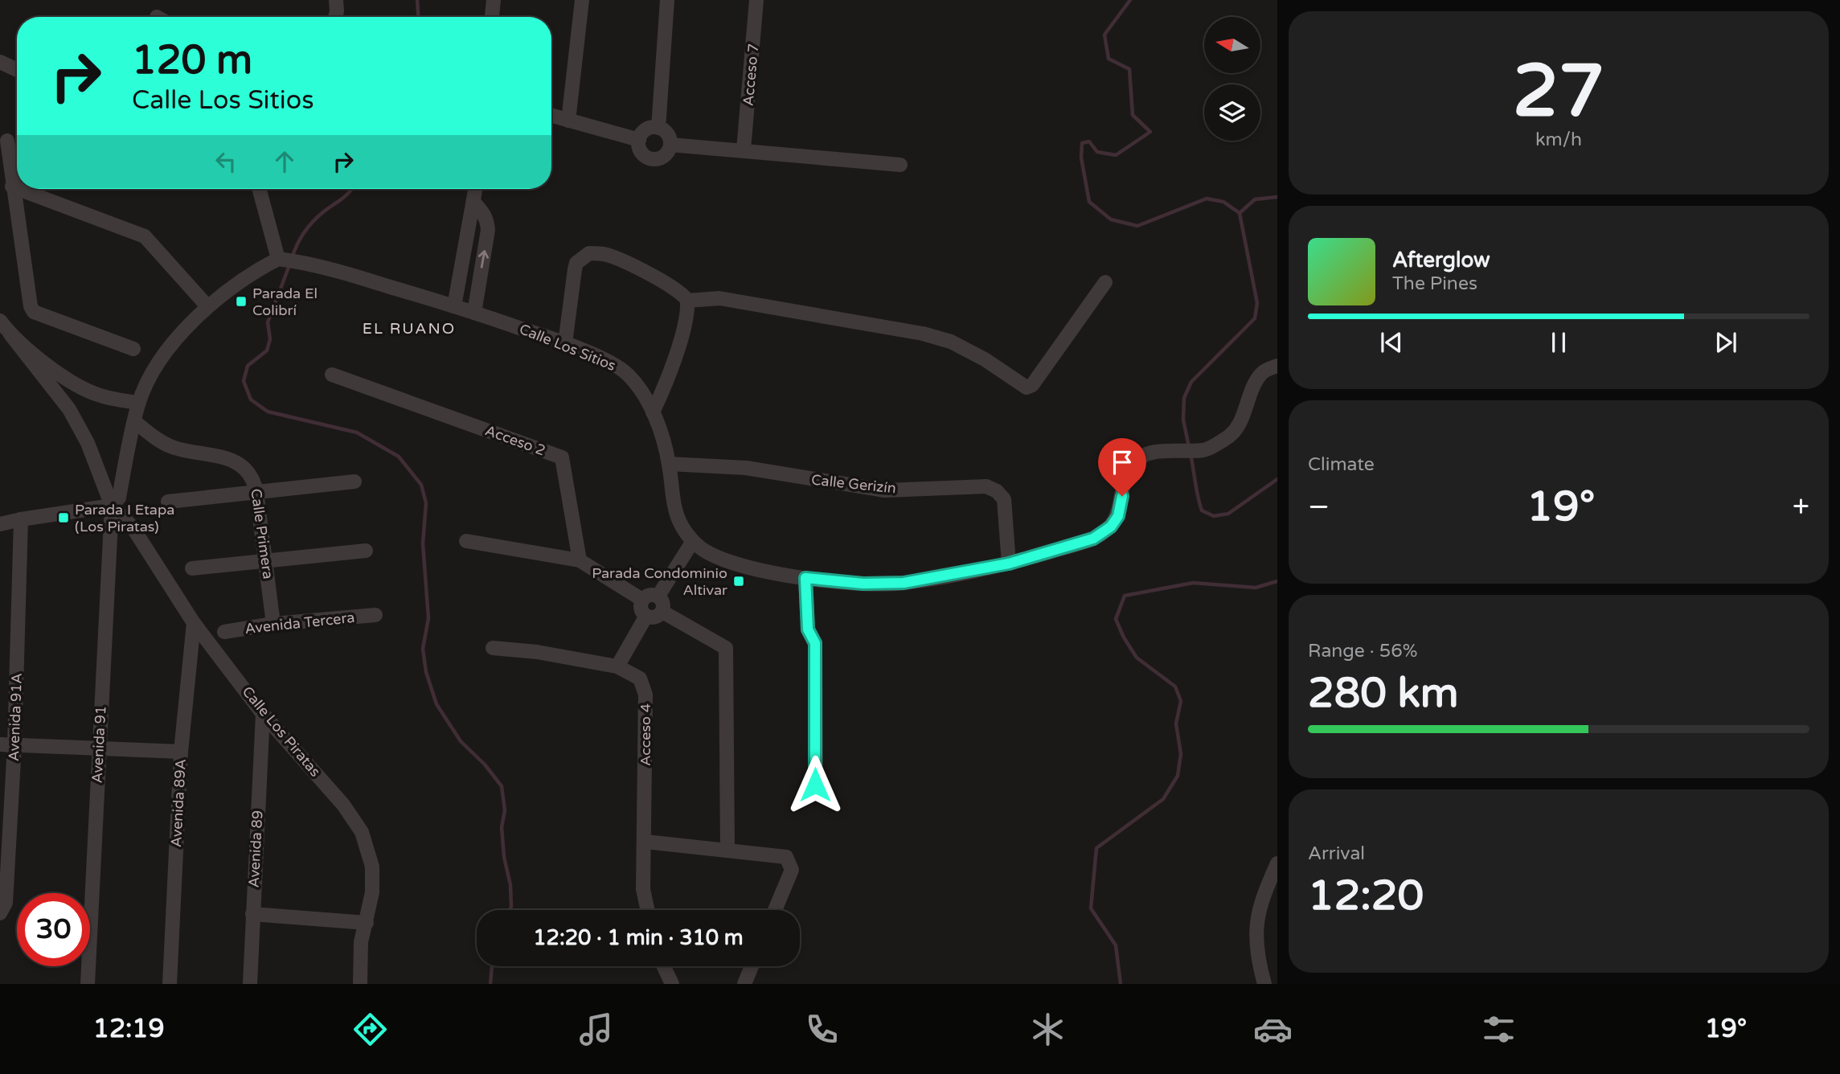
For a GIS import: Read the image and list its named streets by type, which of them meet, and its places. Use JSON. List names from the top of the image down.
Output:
{
  "streets": {
    "street": [
      "Acceso 7",
      "Calle Los Sitios",
      "Acceso 2",
      "Calle Gerizín",
      "Calle Primera",
      "Avenida Tercera",
      "Avenida 91A",
      "Calle Los Piratas",
      "Acceso 4",
      "Avenida 91",
      "Avenida 89A",
      "Avenida 89"
    ]
  },
  "crossings": [
    ["Calle Los Sitios", "Calle Gerizín"],
    ["Calle Primera", "Avenida Tercera"],
    ["Calle Los Piratas", "Avenida 91"],
    ["Calle Los Piratas", "Avenida 89A"],
    ["Calle Los Piratas", "Avenida 89"]
  ],
  "districts": ["EL RUANO"],
  "places": {
    "transit": ["Parada El Colibrí", "Parada I Etapa (Los Piratas)", "Parada Condominio Altivar"]
  },
  "north": "left",
  "page": {
    "tile": [
      ["27", "km/h"],
      "Climate",
      ["Range · 56%", "280 km"],
      ["Arrival", "12:20"]
    ],
    "turn": ["120 m", "Calle Los Sitios"],
    "song": ["Afterglow", "The Pines"],
    "heat": ["−", "19°", "+"],
    "limit": "30",
    "trip": "12:20 · 1 min · 310 m",
    "tabs": ["12:19", "19°"]
  }
}
